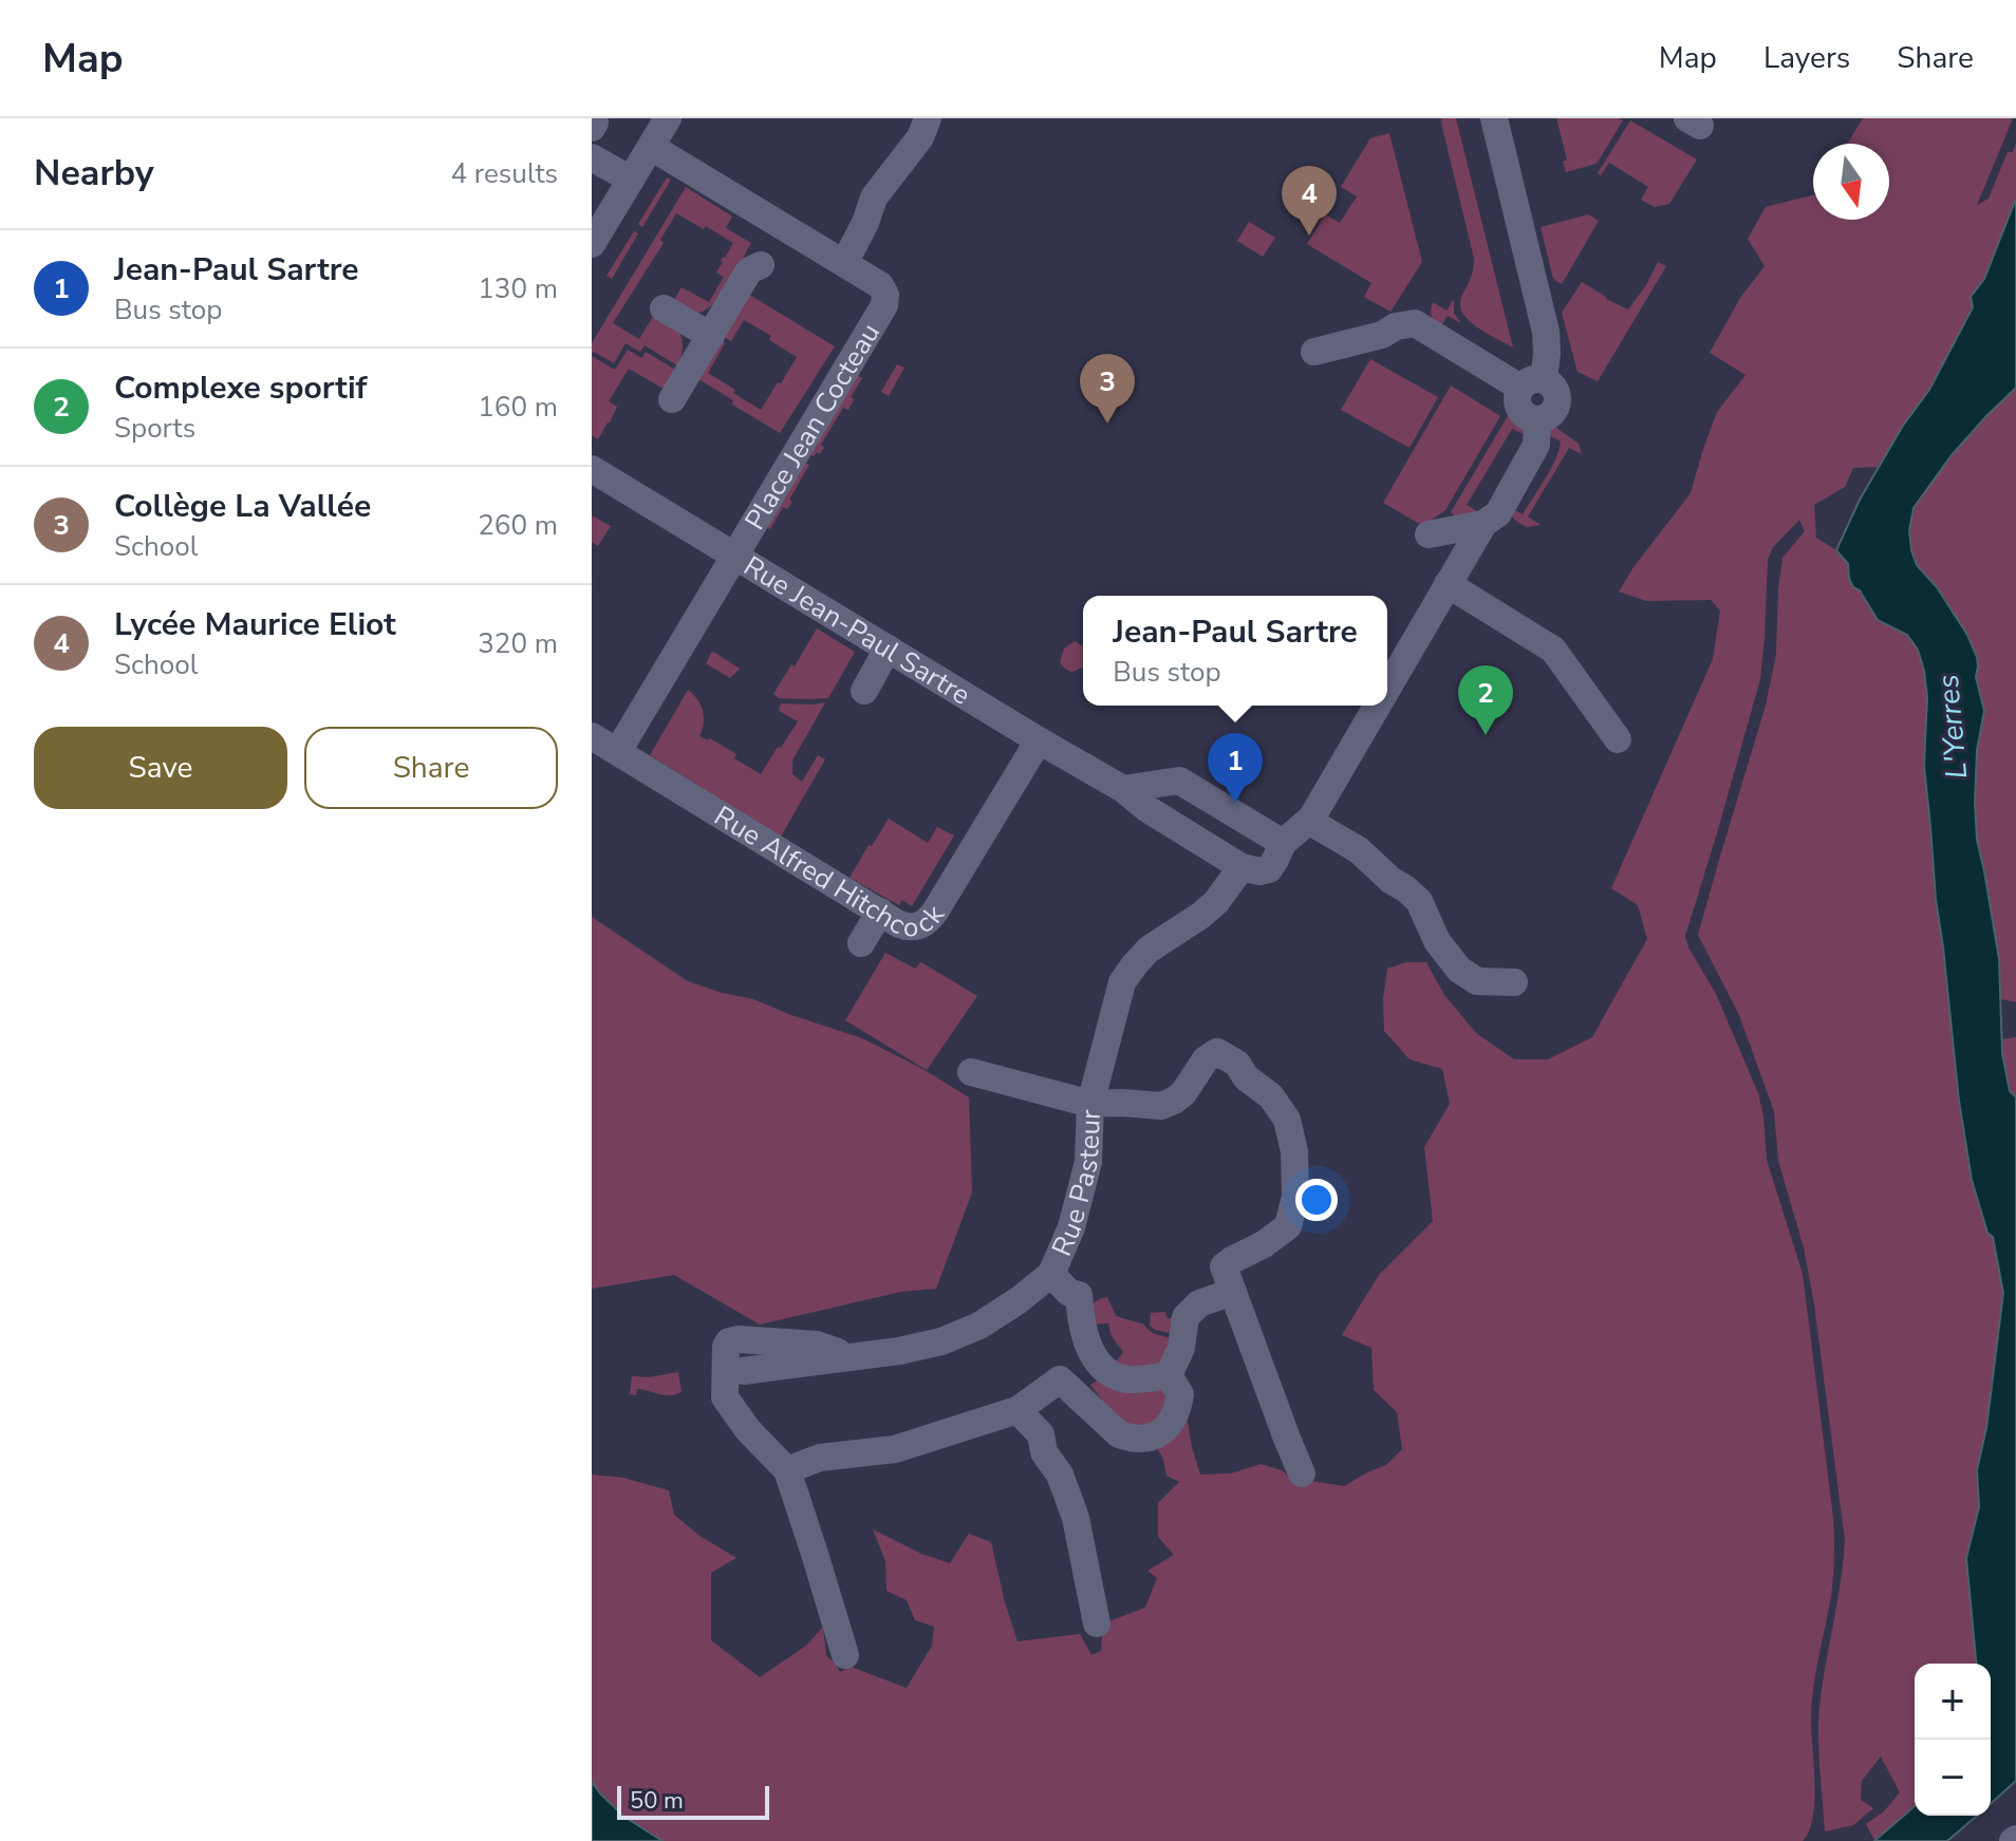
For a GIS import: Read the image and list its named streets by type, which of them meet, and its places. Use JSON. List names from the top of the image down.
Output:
{
  "streets": {
    "street": [
      "Place Jean Cocteau",
      "Rue Jean-Paul Sartre",
      "Rue Alfred Hitchcock",
      "Rue Pasteur"
    ]
  },
  "crossings": [
    ["Place Jean Cocteau", "Rue Jean-Paul Sartre"],
    ["Place Jean Cocteau", "Rue Alfred Hitchcock"],
    ["Rue Jean-Paul Sartre", "Rue Alfred Hitchcock"],
    ["Rue Jean-Paul Sartre", "Rue Pasteur"]
  ],
  "water": ["L'Yerres"],
  "scale_bar": "50 m",
  "north": "bottom",
  "page": {
    "header": "Map",
    "nav": ["Map", "Layers", "Share"],
    "heading": ["Nearby", "4 results"],
    "pins": [
      "4",
      "3",
      "2",
      "1"
    ],
    "list": [
      {
        "mark": "1",
        "name": "Jean-Paul Sartre",
        "note": "Bus stop",
        "value": "130 m"
      },
      {
        "mark": "2",
        "name": "Complexe sportif",
        "note": "Sports",
        "value": "160 m"
      },
      {
        "mark": "3",
        "name": "Collège La Vallée",
        "note": "School",
        "value": "260 m"
      },
      {
        "mark": "4",
        "name": "Lycée Maurice Eliot",
        "note": "School",
        "value": "320 m"
      }
    ],
    "popup": ["Jean-Paul Sartre", "Bus stop"],
    "buttons": ["Save", "Share"],
    "map_buttons": ["+", "−"],
    "scale": "50 m"
  }
}
